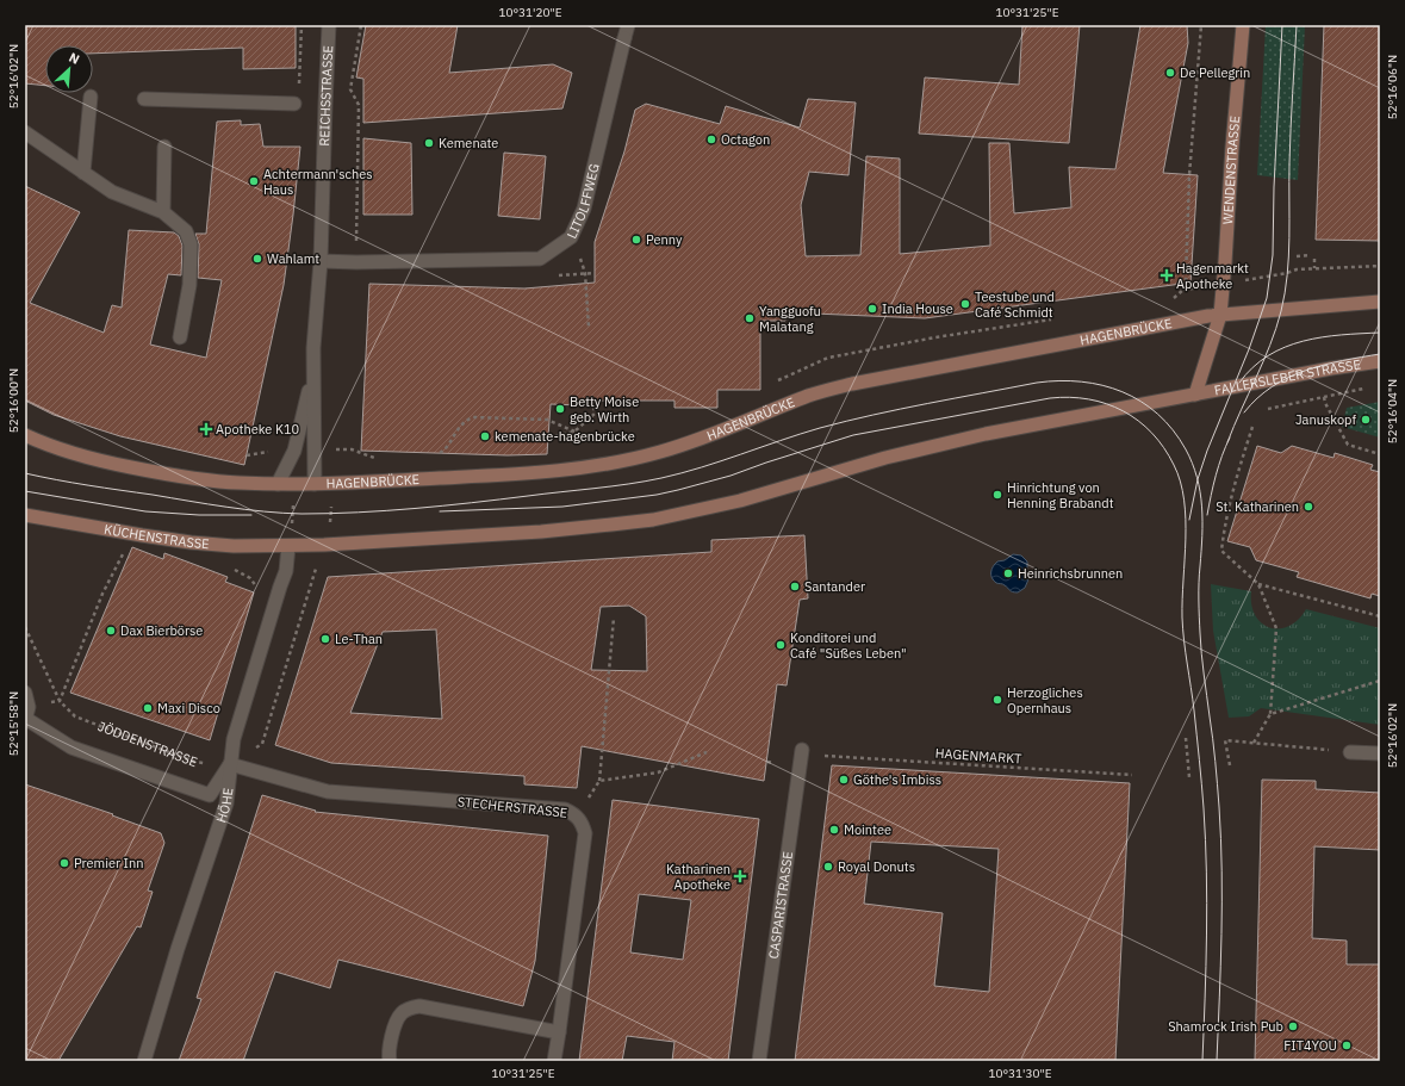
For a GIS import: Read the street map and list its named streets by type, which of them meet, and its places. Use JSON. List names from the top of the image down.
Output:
{
  "streets": {
    "main road": [
      "WENDENSTRASSE",
      "HAGENBRÜCKE",
      "FALLERSLEBER STRASSE",
      "KÜCHENSTRASSE"
    ],
    "street": [
      "REICHSSTRASSE",
      "LITOLFFWEG",
      "HÖHE",
      "STECHERSTRASSE",
      "CASPARISTRASSE"
    ],
    "path": ["JÖDDENSTRASSE", "HAGENMARKT"]
  },
  "crossings": [
    ["REICHSSTRASSE", "LITOLFFWEG"],
    ["REICHSSTRASSE", "HAGENBRÜCKE"],
    ["WENDENSTRASSE", "HAGENBRÜCKE"],
    ["WENDENSTRASSE", "FALLERSLEBER STRASSE"],
    ["KÜCHENSTRASSE", "HÖHE"],
    ["JÖDDENSTRASSE", "HÖHE"],
    ["JÖDDENSTRASSE", "STECHERSTRASSE"],
    ["HÖHE", "STECHERSTRASSE"]
  ],
  "places": {
    "other": [
      "De Pellegrin",
      "Octagon",
      "Kemenate",
      "Achtermann'sches Haus",
      "Penny",
      "Wahlamt",
      "Teestube und Café Schmidt",
      "India House",
      "Yangguofu Malatang",
      "Betty Moise geb. Wirth",
      "Januskopf",
      "kemenate-hagenbrücke",
      "Hinrichtung von Henning Brabandt",
      "St. Katharinen",
      "Heinrichsbrunnen",
      "Santander",
      "Dax Bierbörse",
      "Le-Than",
      "Konditorei und Café \"Süßes Leben\"",
      "Herzogliches Opernhaus",
      "Maxi Disco",
      "Göthe's Imbiss",
      "Mointee",
      "Premier Inn",
      "Royal Donuts",
      "Shamrock Irish Pub",
      "FIT4YOU"
    ],
    "health": ["Hagenmarkt Apotheke", "Apotheke K10", "Katharinen Apotheke"]
  },
  "north": "top right",
  "coordinates": [
    "10°31'20\"E",
    "10°31'25\"E",
    "52°16'02\"N",
    "52°16'06\"N",
    "52°16'00\"N",
    "52°16'04\"N",
    "52°15'58\"N",
    "10°31'30\"E"
  ]
}
